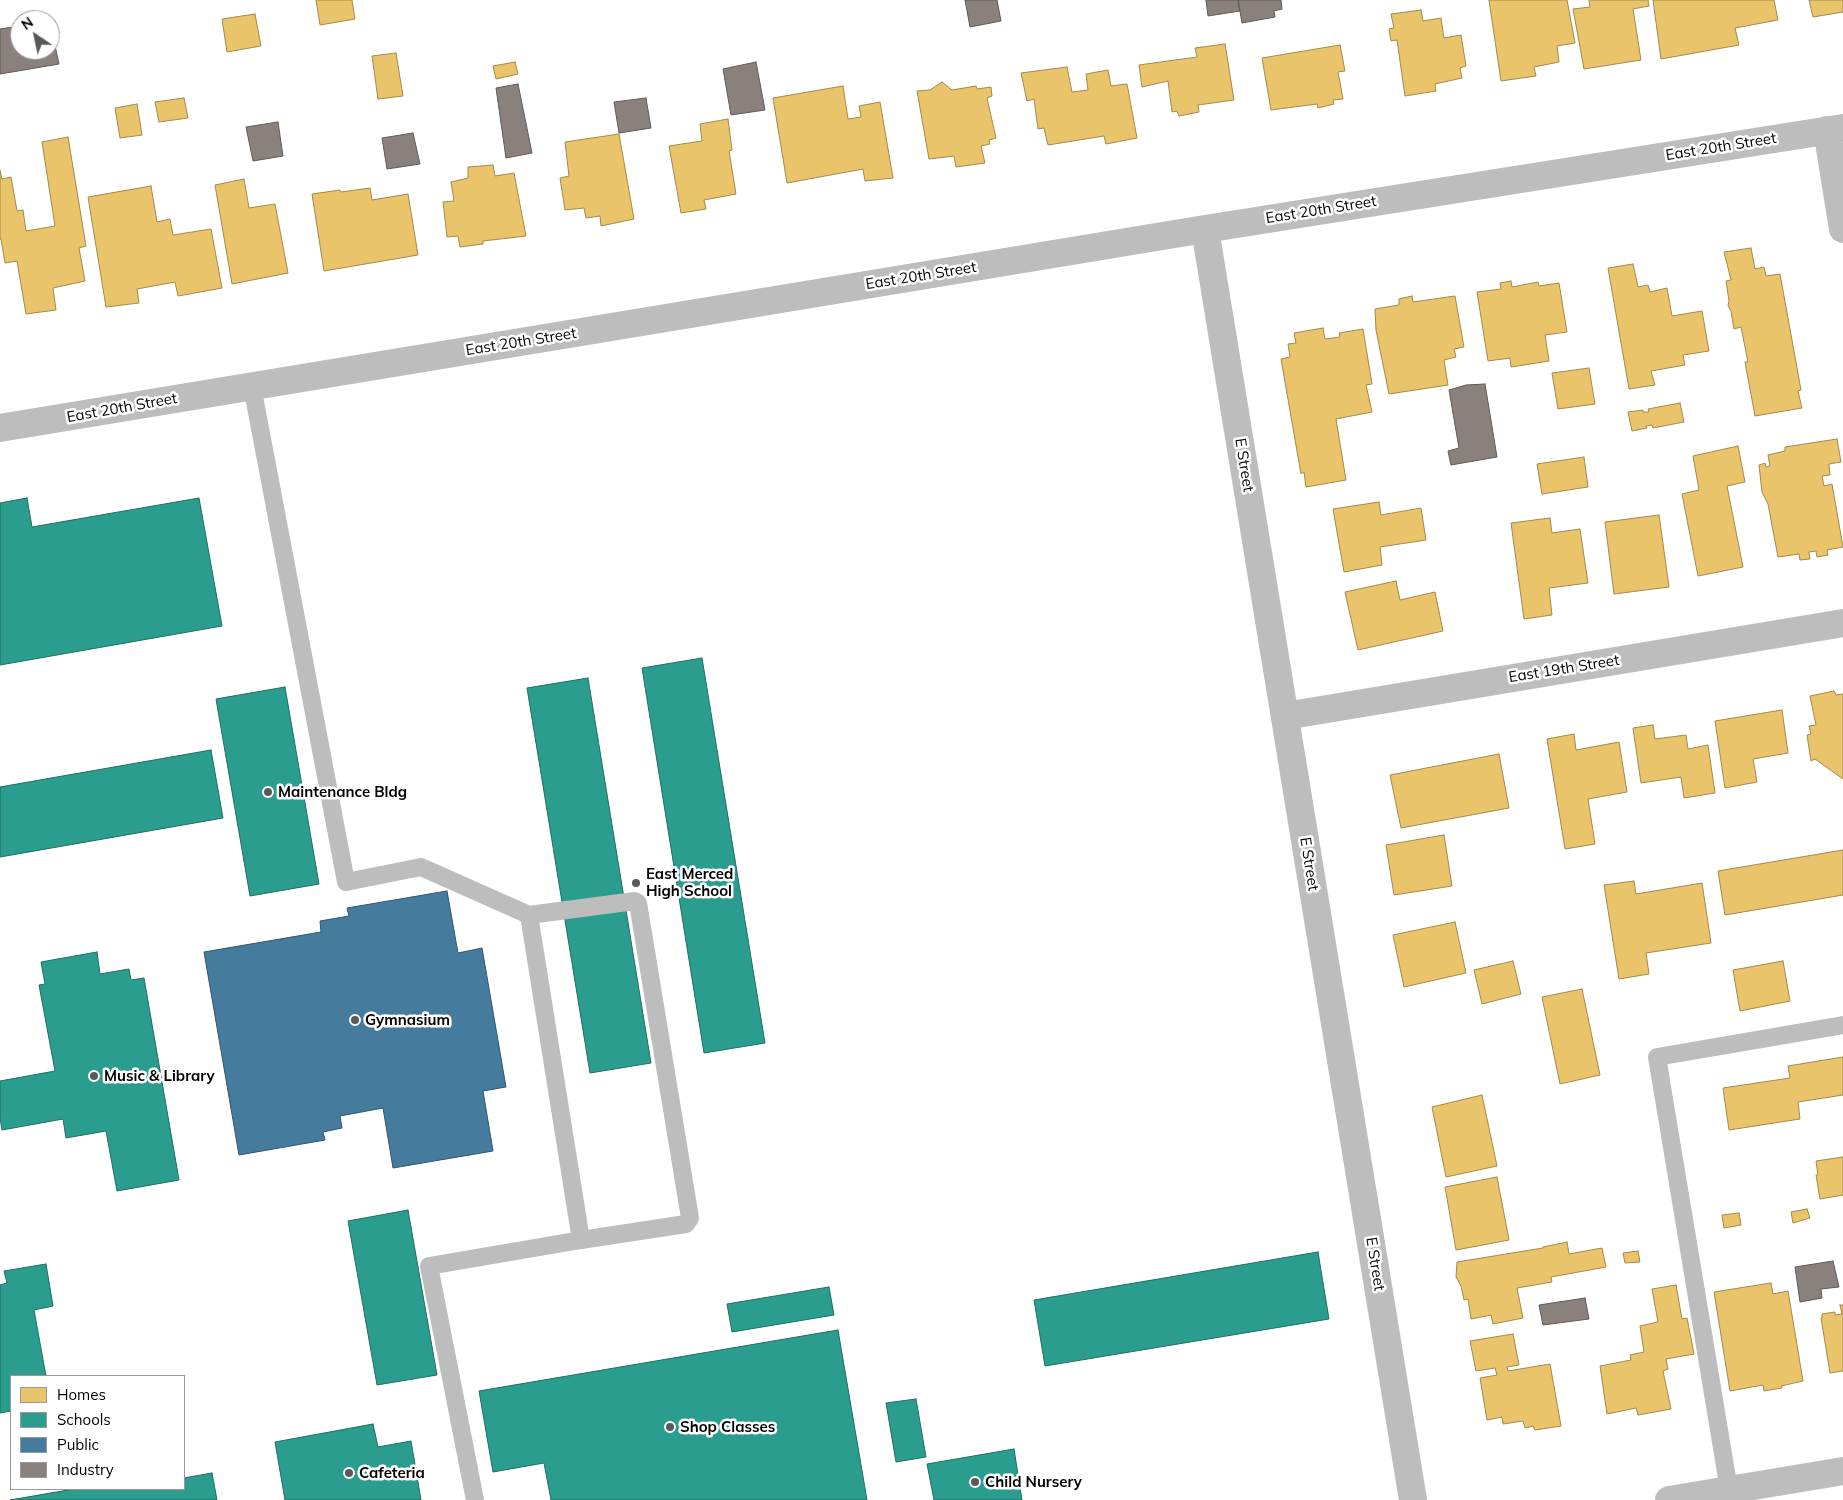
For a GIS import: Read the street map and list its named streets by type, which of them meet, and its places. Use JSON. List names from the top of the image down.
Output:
{
  "streets": {
    "street": ["East 20th Street", "E Street", "East 19th Street"]
  },
  "crossings": [
    ["East 20th Street", "E Street"],
    ["E Street", "East 19th Street"]
  ],
  "places": [
    "Maintenance Bldg",
    "East Merced High School",
    "Gymnasium",
    "Music & Library",
    "Shop Classes",
    "Cafeteria",
    "Child Nursery"
  ],
  "legend": [
    "Homes",
    "Schools",
    "Public",
    "Industry"
  ],
  "north": "top left"
}
